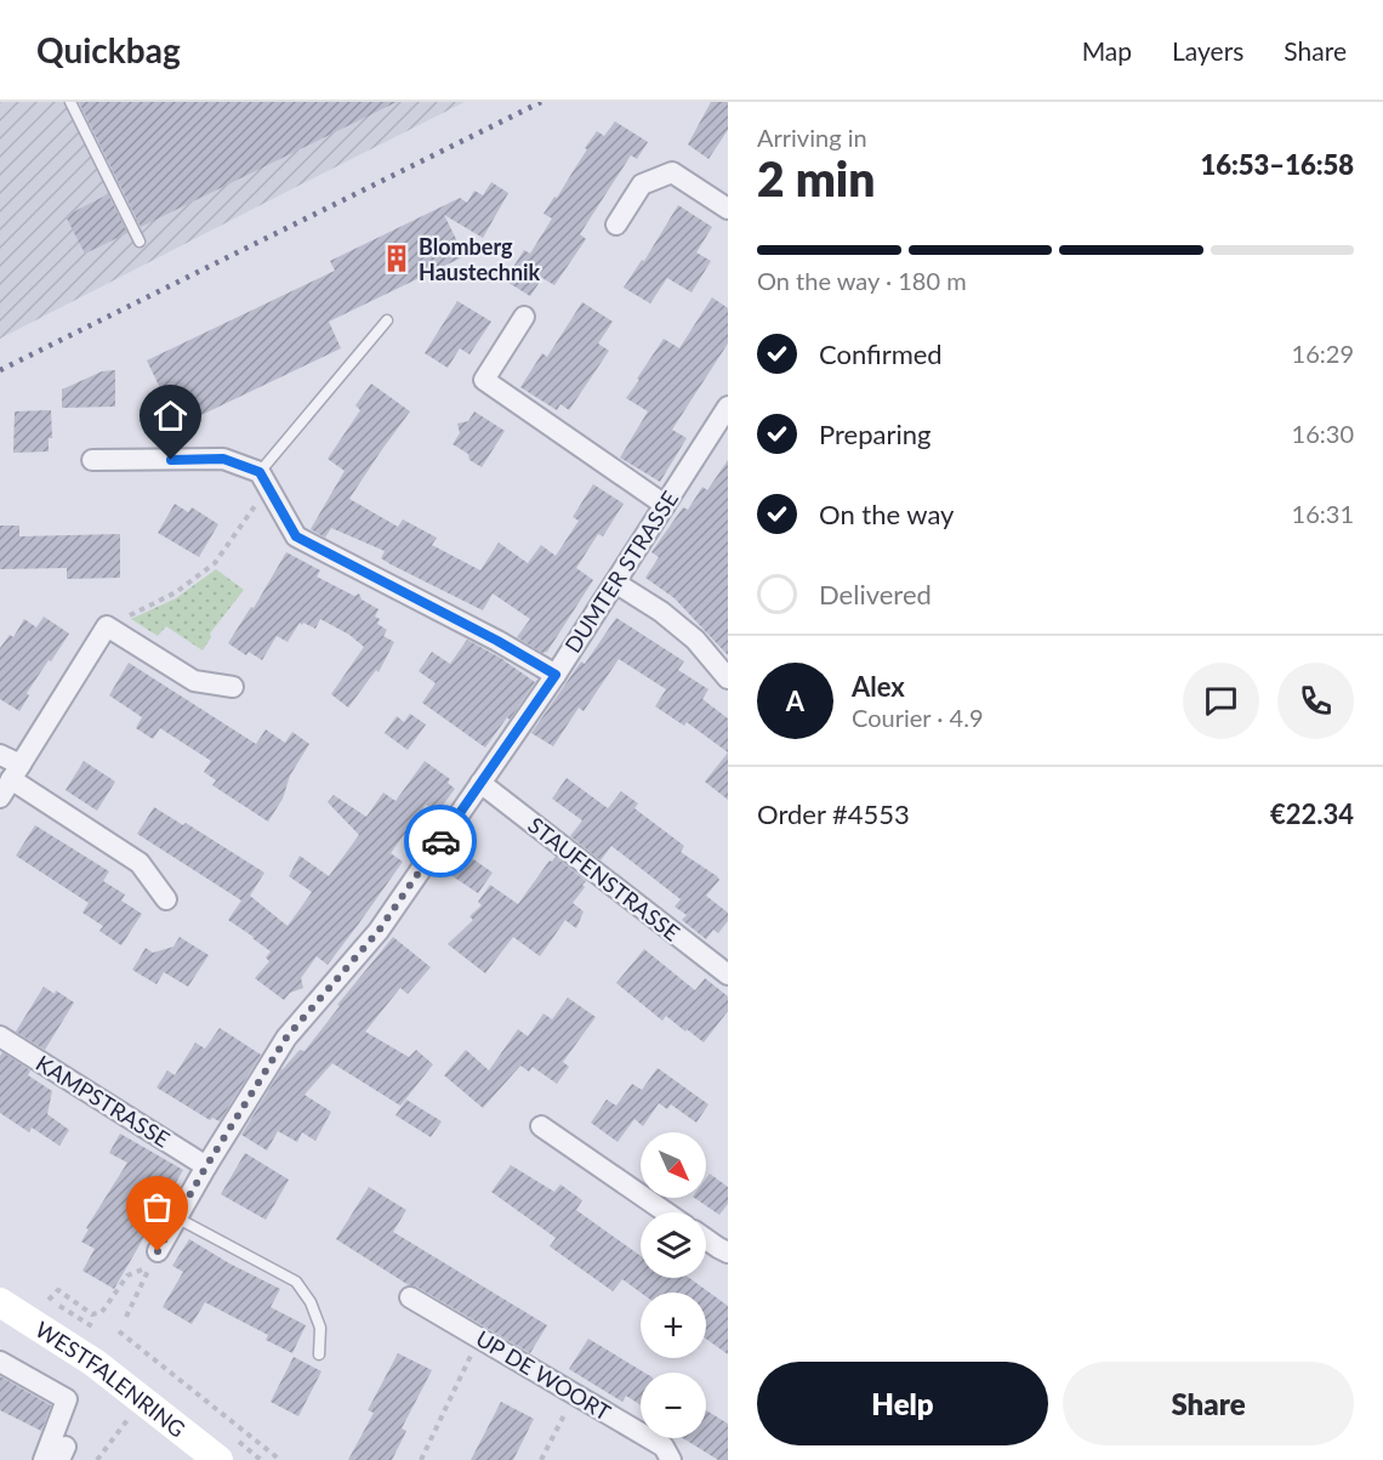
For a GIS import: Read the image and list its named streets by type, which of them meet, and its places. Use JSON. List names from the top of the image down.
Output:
{
  "streets": {
    "main road": ["WESTFALENRING"],
    "street": [
      "DUMTER STRASSE",
      "STAUFENSTRASSE",
      "KAMPSTRASSE",
      "UP DE WOORT"
    ]
  },
  "crossings": [
    ["DUMTER STRASSE", "STAUFENSTRASSE"],
    ["DUMTER STRASSE", "KAMPSTRASSE"]
  ],
  "places": {
    "building": ["Blomberg Haustechnik"]
  },
  "north": "bottom right",
  "page": {
    "header": "Quickbag",
    "nav": ["Map", "Layers", "Share"],
    "heading": ["2 min", "Arriving in", "16:53–16:58"],
    "panel": [
      "Alex",
      "Courier · 4.9",
      "Order #4553",
      "€22.34"
    ],
    "bar": "On the way · 180 m",
    "list": [
      ["Confirmed", "16:29"],
      ["Preparing", "16:30"],
      ["On the way", "16:31"],
      "Delivered"
    ],
    "round": "A",
    "map_buttons": ["+", "−"],
    "buttons": ["Help", "Share"]
  }
}
